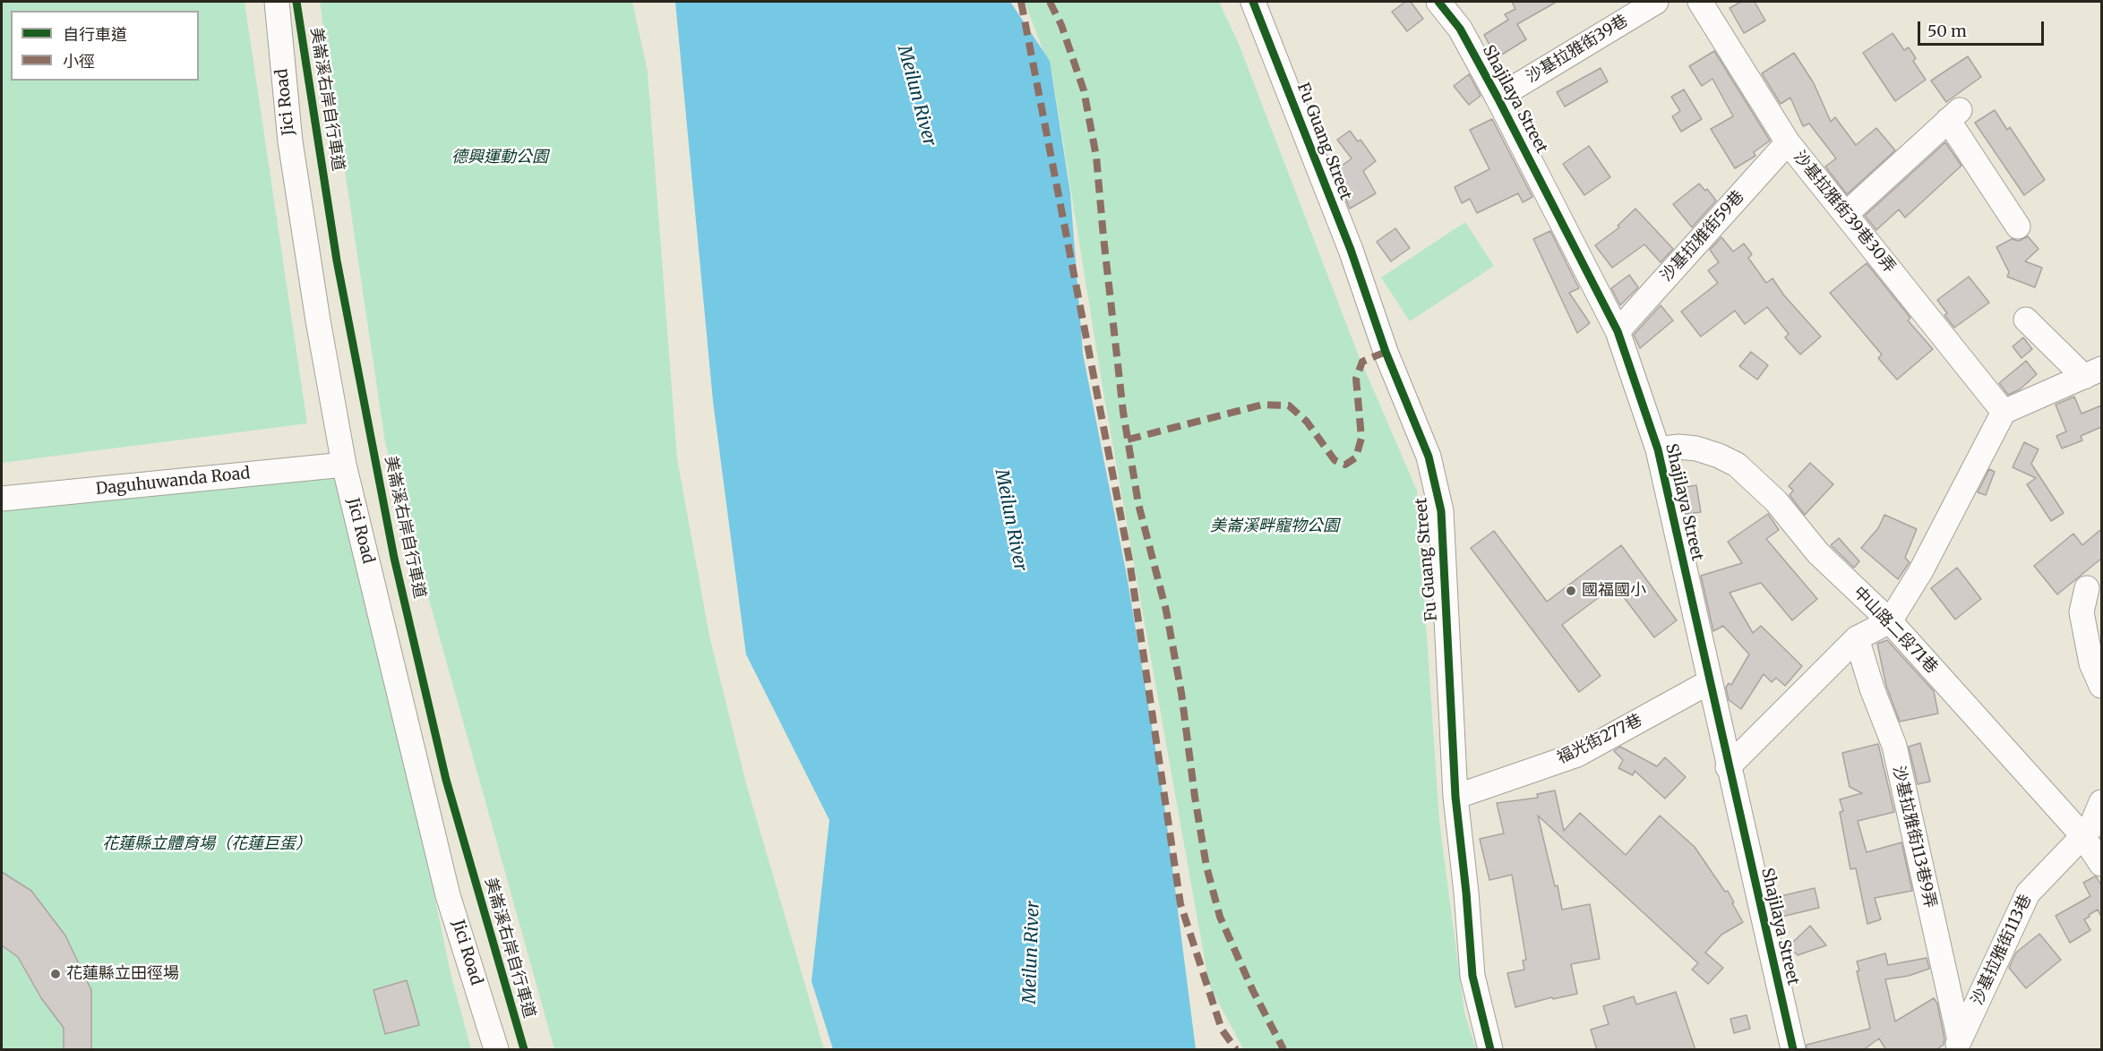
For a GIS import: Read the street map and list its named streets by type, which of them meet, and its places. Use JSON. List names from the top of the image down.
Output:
{
  "streets": {
    "street": [
      "沙基拉雅街39巷",
      "Shajilaya Street",
      "Jici Road",
      "Fu Guang Street",
      "沙基拉雅街39巷30弄",
      "沙基拉雅街59巷",
      "Daguhuwanda Road",
      "中山路二段71巷",
      "福光街277巷",
      "沙基拉雅街113巷9弄",
      "沙基拉雅街113巷"
    ],
    "cycle path": ["美崙溪右岸自行車道"]
  },
  "crossings": [
    ["沙基拉雅街39巷", "Shajilaya Street"],
    ["Shajilaya Street", "沙基拉雅街59巷"],
    ["Shajilaya Street", "中山路二段71巷"],
    ["Shajilaya Street", "福光街277巷"],
    ["Jici Road", "Daguhuwanda Road"],
    ["Fu Guang Street", "福光街277巷"],
    ["沙基拉雅街39巷30弄", "沙基拉雅街59巷"],
    ["中山路二段71巷", "沙基拉雅街113巷"],
    ["沙基拉雅街113巷9弄", "沙基拉雅街113巷"]
  ],
  "water": ["Meilun River"],
  "parks": ["德興運動公園", "美崙溪畔寵物公園", "花蓮縣立體育場（花蓮巨蛋）"],
  "places": ["國福國小", "花蓮縣立田徑場"],
  "legend": ["自行車道", "小徑"],
  "scale_bar": "50 m"
}
